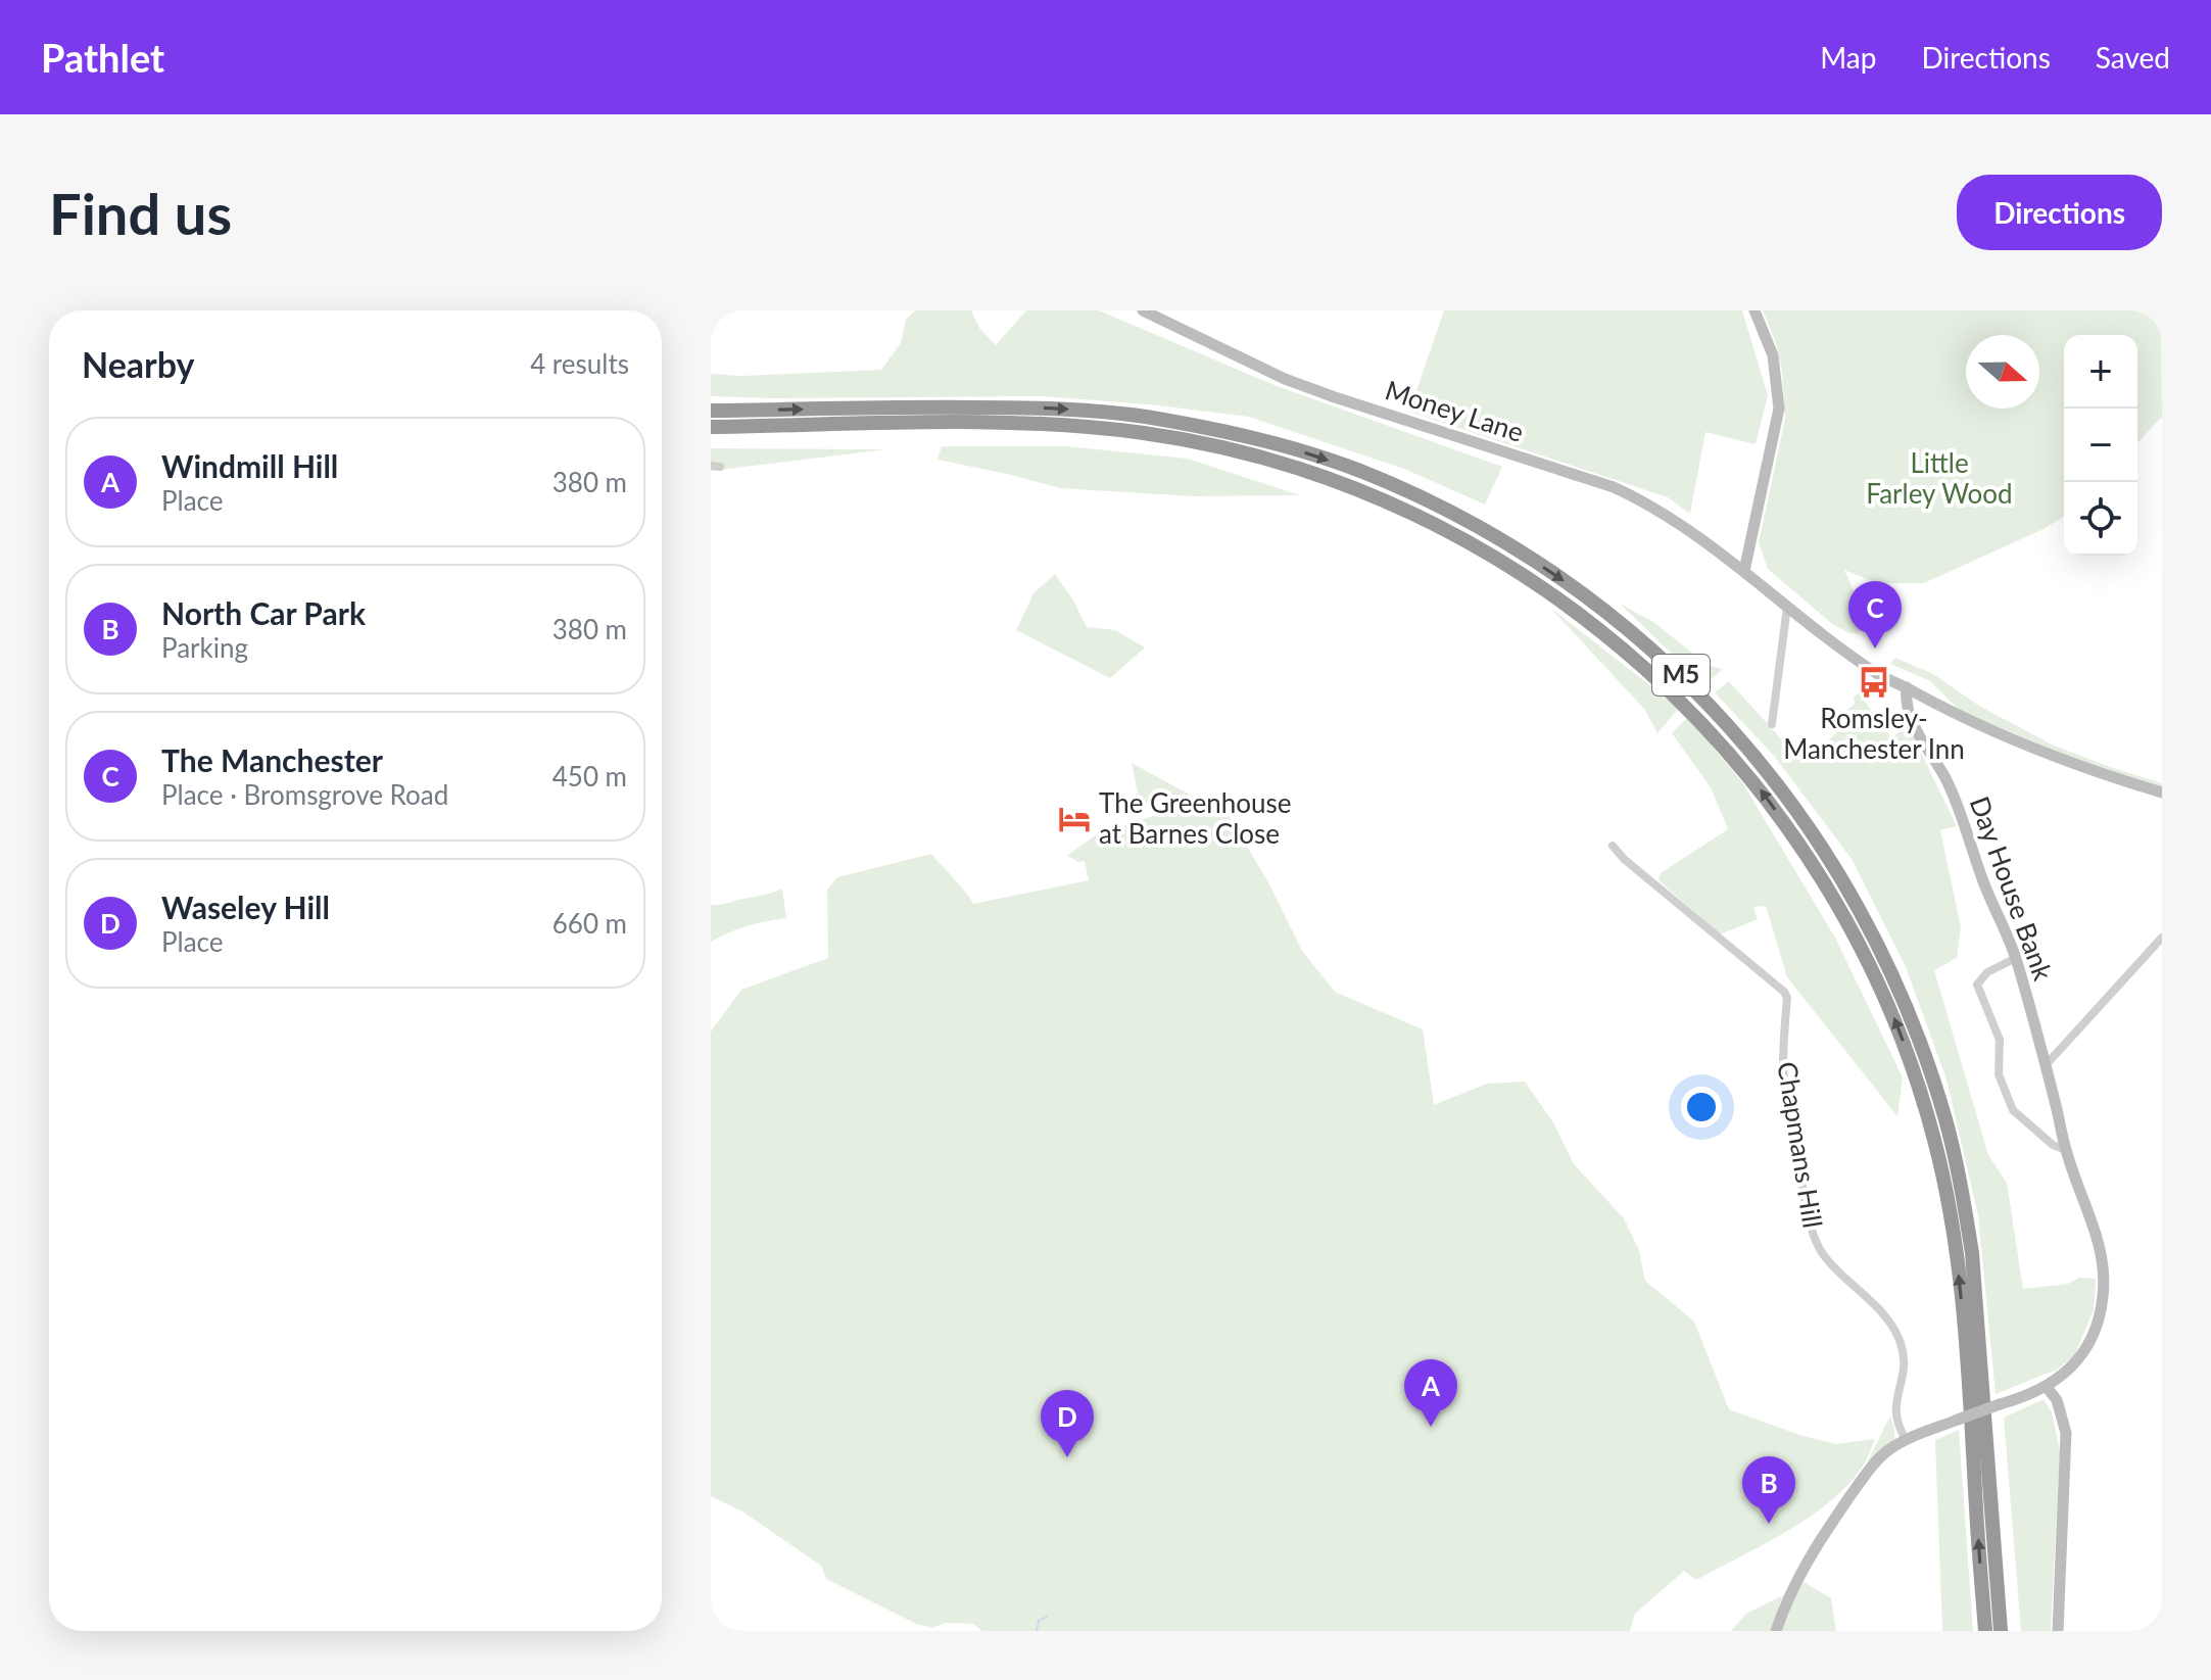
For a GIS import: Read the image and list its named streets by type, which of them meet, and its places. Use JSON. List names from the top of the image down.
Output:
{
  "streets": {
    "highway": ["M5"],
    "street": ["Money Lane", "Day House Bank", "Chapmans Hill"]
  },
  "crossings": [
    ["Money Lane", "Day House Bank"],
    ["Day House Bank", "Chapmans Hill"]
  ],
  "parks": ["Little Farley Wood"],
  "places": {
    "bus stop": ["Romsley- Manchester Inn"],
    "hotel": ["The Greenhouse at Barnes Close"]
  },
  "north": "right",
  "page": {
    "header": "Pathlet",
    "nav": ["Map", "Directions", "Saved"],
    "buttons": "Directions",
    "title": "Find us",
    "heading": ["Nearby", "4 results"],
    "map_buttons": ["+", "−"],
    "list": [
      {
        "mark": "A",
        "name": "Windmill Hill",
        "note": "Place",
        "value": "380 m"
      },
      {
        "mark": "B",
        "name": "North Car Park",
        "note": "Parking",
        "value": "380 m"
      },
      {
        "mark": "C",
        "name": "The Manchester",
        "note": "Place · Bromsgrove Road",
        "value": "450 m"
      },
      {
        "mark": "D",
        "name": "Waseley Hill",
        "note": "Place",
        "value": "660 m"
      }
    ],
    "pins": [
      "C",
      "A",
      "D",
      "B"
    ]
  }
}
